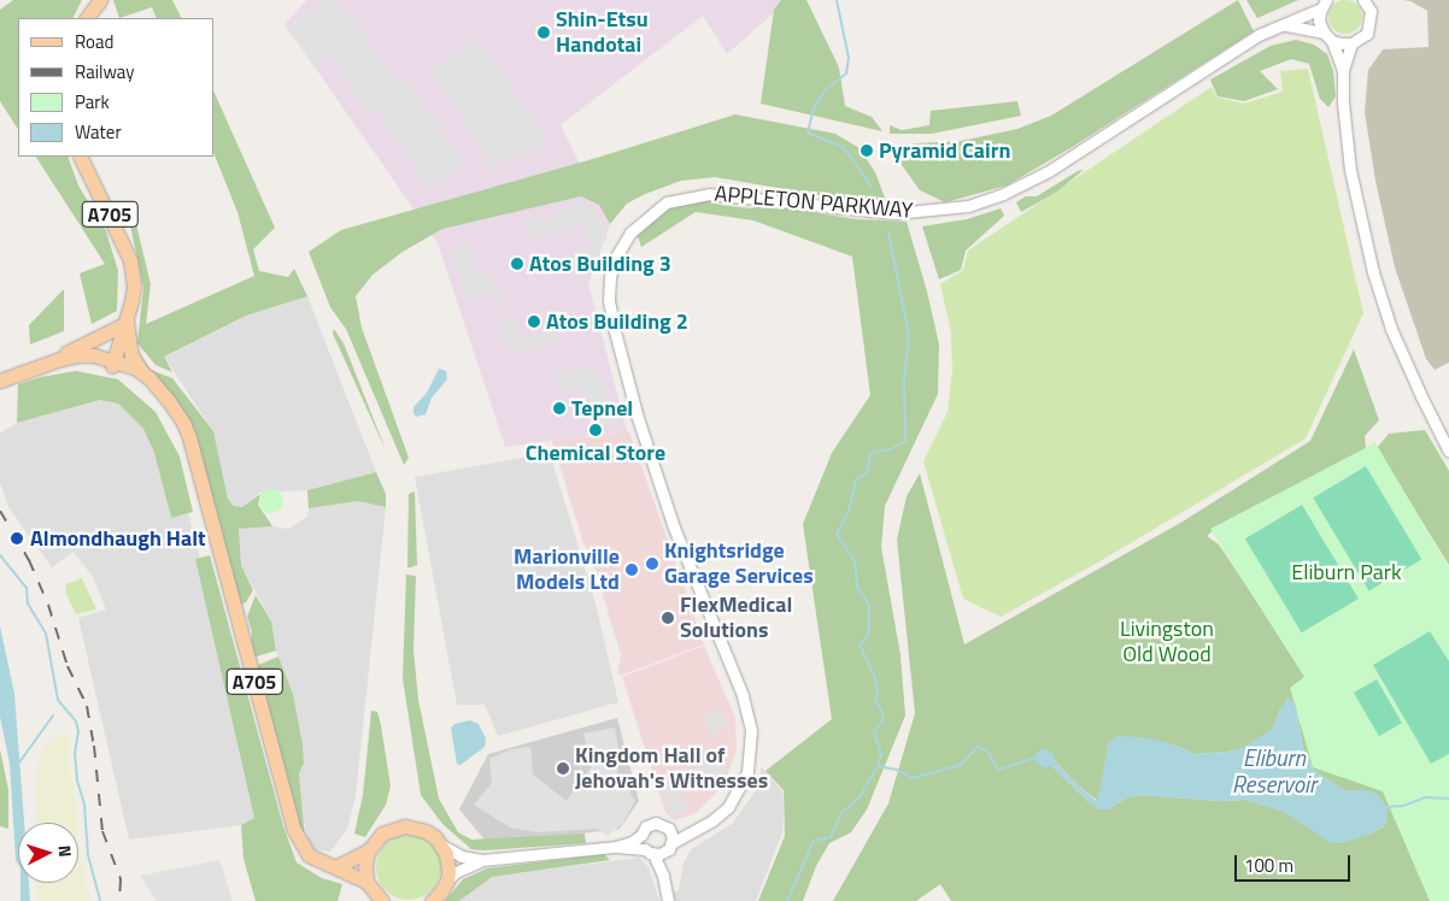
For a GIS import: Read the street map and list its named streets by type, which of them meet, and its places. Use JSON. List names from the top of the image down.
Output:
{
  "streets": {
    "main road": ["A705"],
    "street": ["APPLETON PARKWAY"]
  },
  "water": ["Eliburn Reservoir"],
  "parks": ["Eliburn Park", "Livingston Old Wood"],
  "places": [
    "Shin-Etsu Handotai",
    "Pyramid Cairn",
    "Atos Building 3",
    "Atos Building 2",
    "Tepnel",
    "Chemical Store",
    "Almondhaugh Halt",
    "Knightsridge Garage Services",
    "Marionville Models Ltd",
    "FlexMedical Solutions",
    "Kingdom Hall of Jehovah's Witnesses"
  ],
  "legend": [
    "Road",
    "Railway",
    "Park",
    "Water"
  ],
  "scale_bar": "100 m",
  "north": "right"
}
